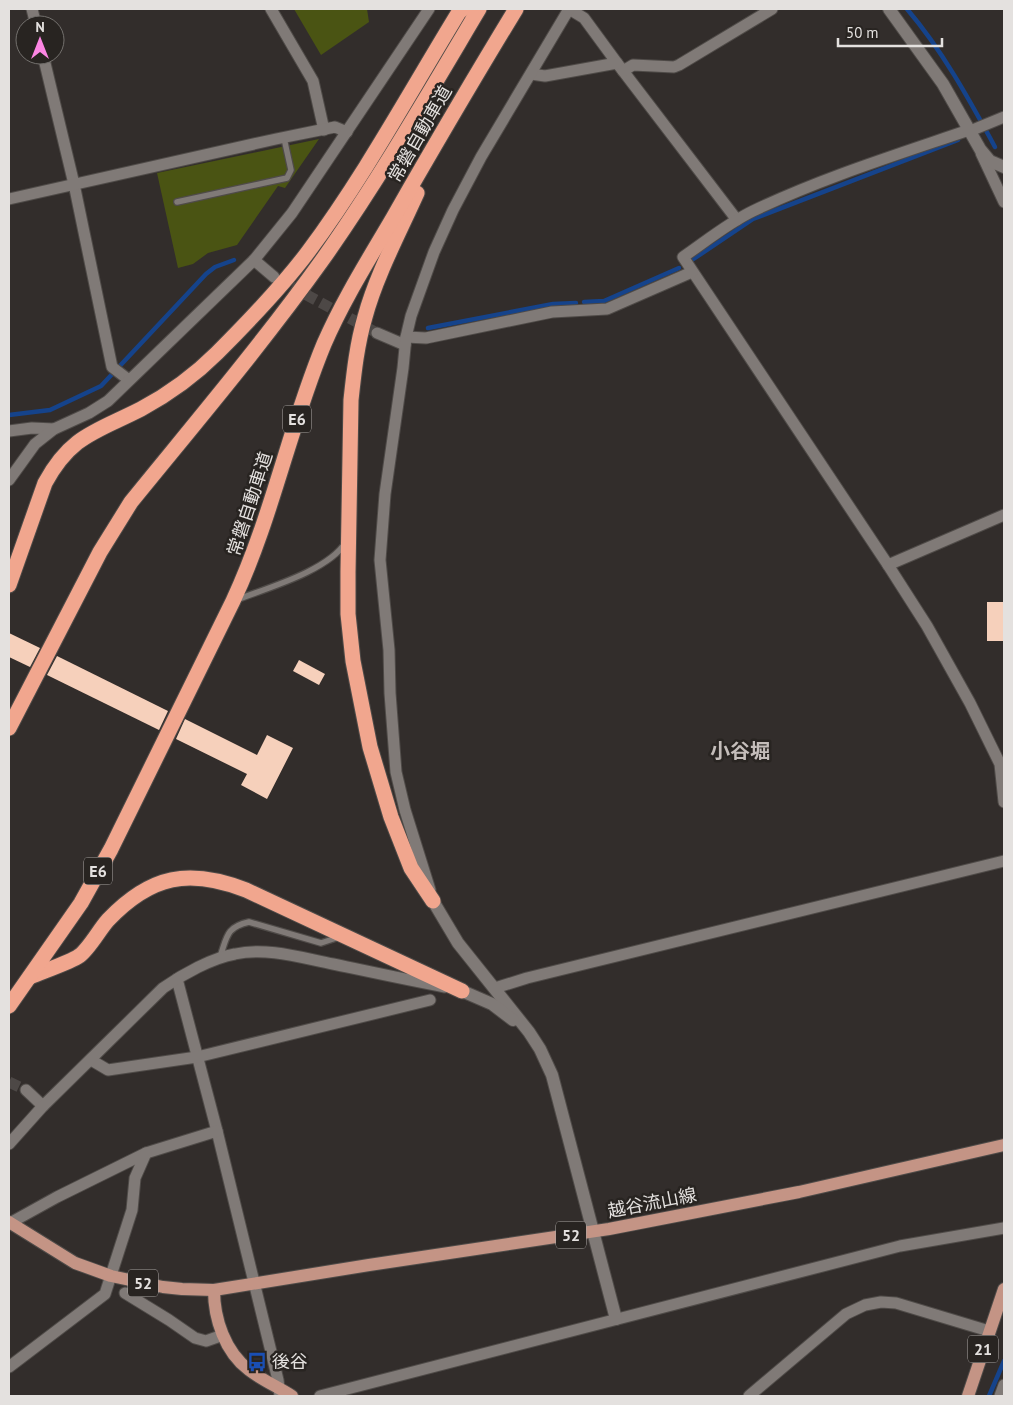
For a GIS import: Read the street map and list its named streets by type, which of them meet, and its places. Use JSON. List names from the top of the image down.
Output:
{
  "streets": {
    "highway": ["常磐自動車道", "E6"],
    "main road": ["越谷流山線", "52", "21"]
  },
  "districts": ["小谷堀"],
  "places": {
    "bus stop": ["後谷"]
  },
  "scale_bar": "50 m",
  "north": "top"
}
